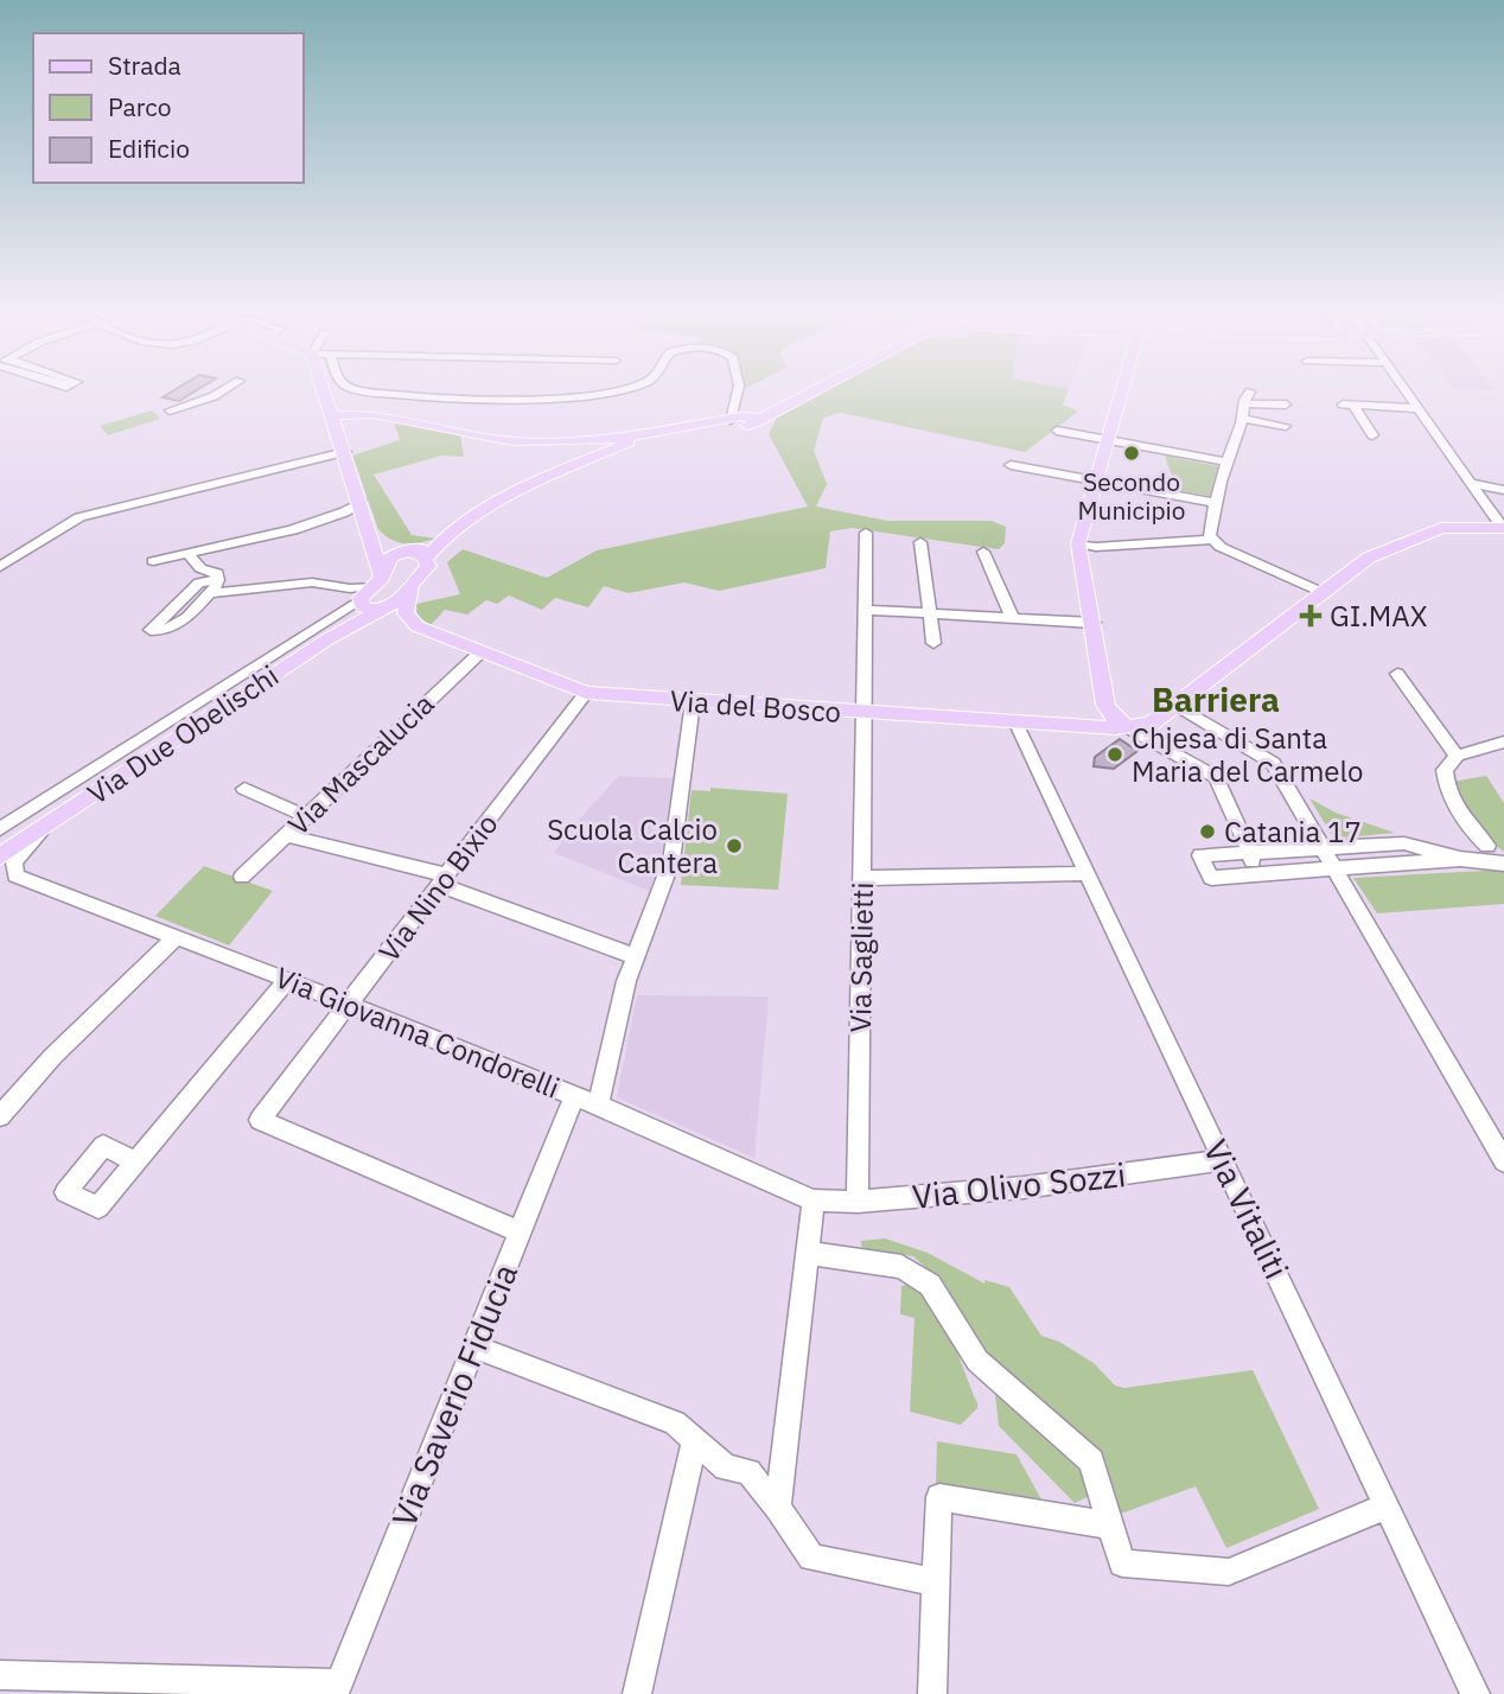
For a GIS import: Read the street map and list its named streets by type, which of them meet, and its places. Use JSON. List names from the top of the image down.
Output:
{
  "streets": {
    "main road": ["Via del Bosco", "Via Due Obelischi"],
    "street": [
      "Via Mascalucia",
      "Via Nino Bixio",
      "Via Saglietti",
      "Via Giovanna Condorelli",
      "Via Olivo Sozzi",
      "Via Vitaliti",
      "Via Saverio Fiducia"
    ]
  },
  "crossings": [
    ["Via del Bosco", "Via Mascalucia"],
    ["Via del Bosco", "Via Nino Bixio"],
    ["Via del Bosco", "Via Saglietti"],
    ["Via del Bosco", "Via Vitaliti"],
    ["Via Nino Bixio", "Via Giovanna Condorelli"],
    ["Via Nino Bixio", "Via Saverio Fiducia"],
    ["Via Saglietti", "Via Olivo Sozzi"],
    ["Via Giovanna Condorelli", "Via Olivo Sozzi"],
    ["Via Giovanna Condorelli", "Via Saverio Fiducia"],
    ["Via Olivo Sozzi", "Via Vitaliti"]
  ],
  "districts": ["Barriera"],
  "places": {
    "other": [
      "Secondo Municipio",
      "Chjesa di Santa Maria del Carmelo",
      "Catania 17",
      "Scuola Calcio Cantera"
    ],
    "health": ["GI.MAX"]
  },
  "legend": ["Strada", "Parco", "Edificio"]
}
